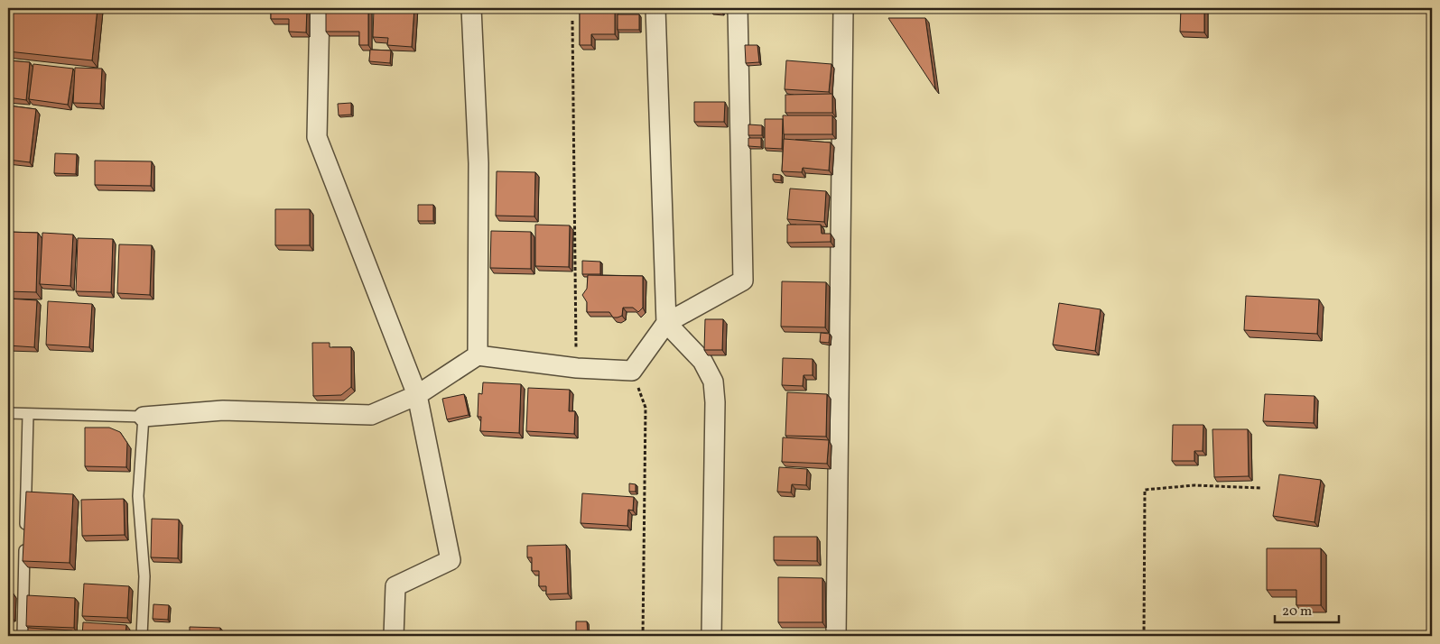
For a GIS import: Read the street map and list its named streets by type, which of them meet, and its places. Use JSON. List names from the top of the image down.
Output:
{
  "scale_bar": "20 m"
}
